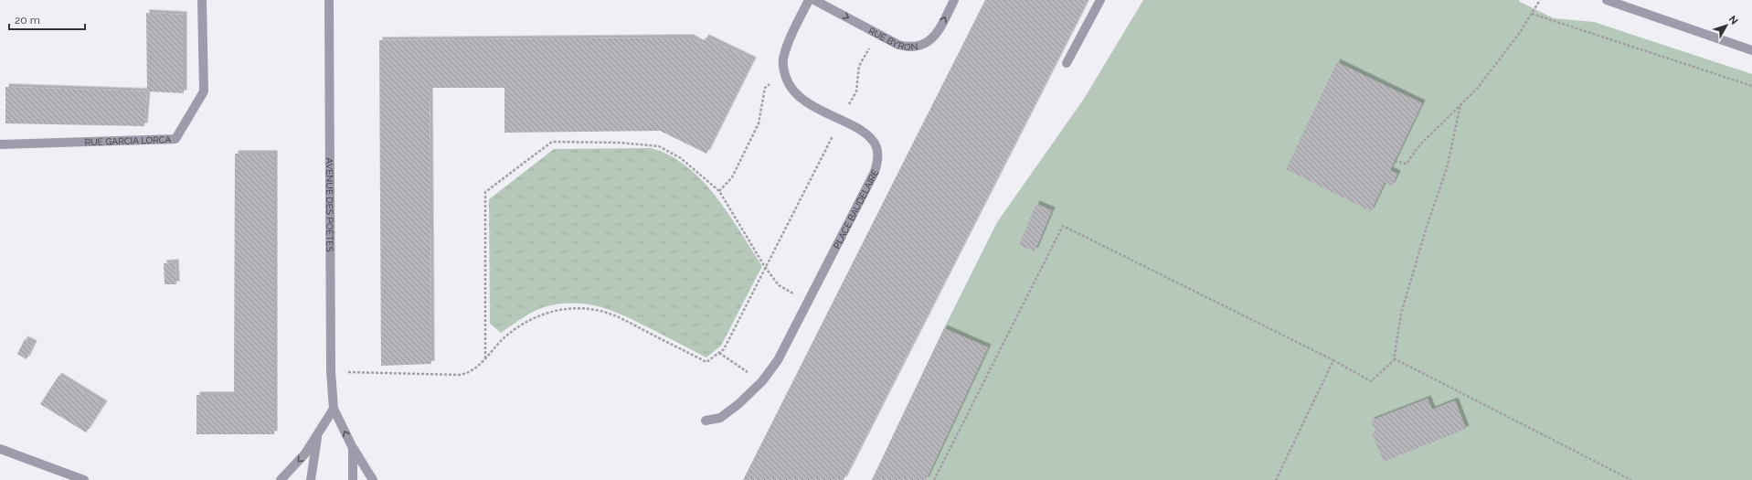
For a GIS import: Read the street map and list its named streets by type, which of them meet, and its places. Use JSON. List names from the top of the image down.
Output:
{
  "streets": {
    "street": [
      "RUE BYRON",
      "RUE GARCIA LORCA",
      "AVENUE DES POÈTES",
      "PLACE BAUDELAIRE"
    ]
  },
  "scale_bar": "20 m",
  "north": "top right"
}
